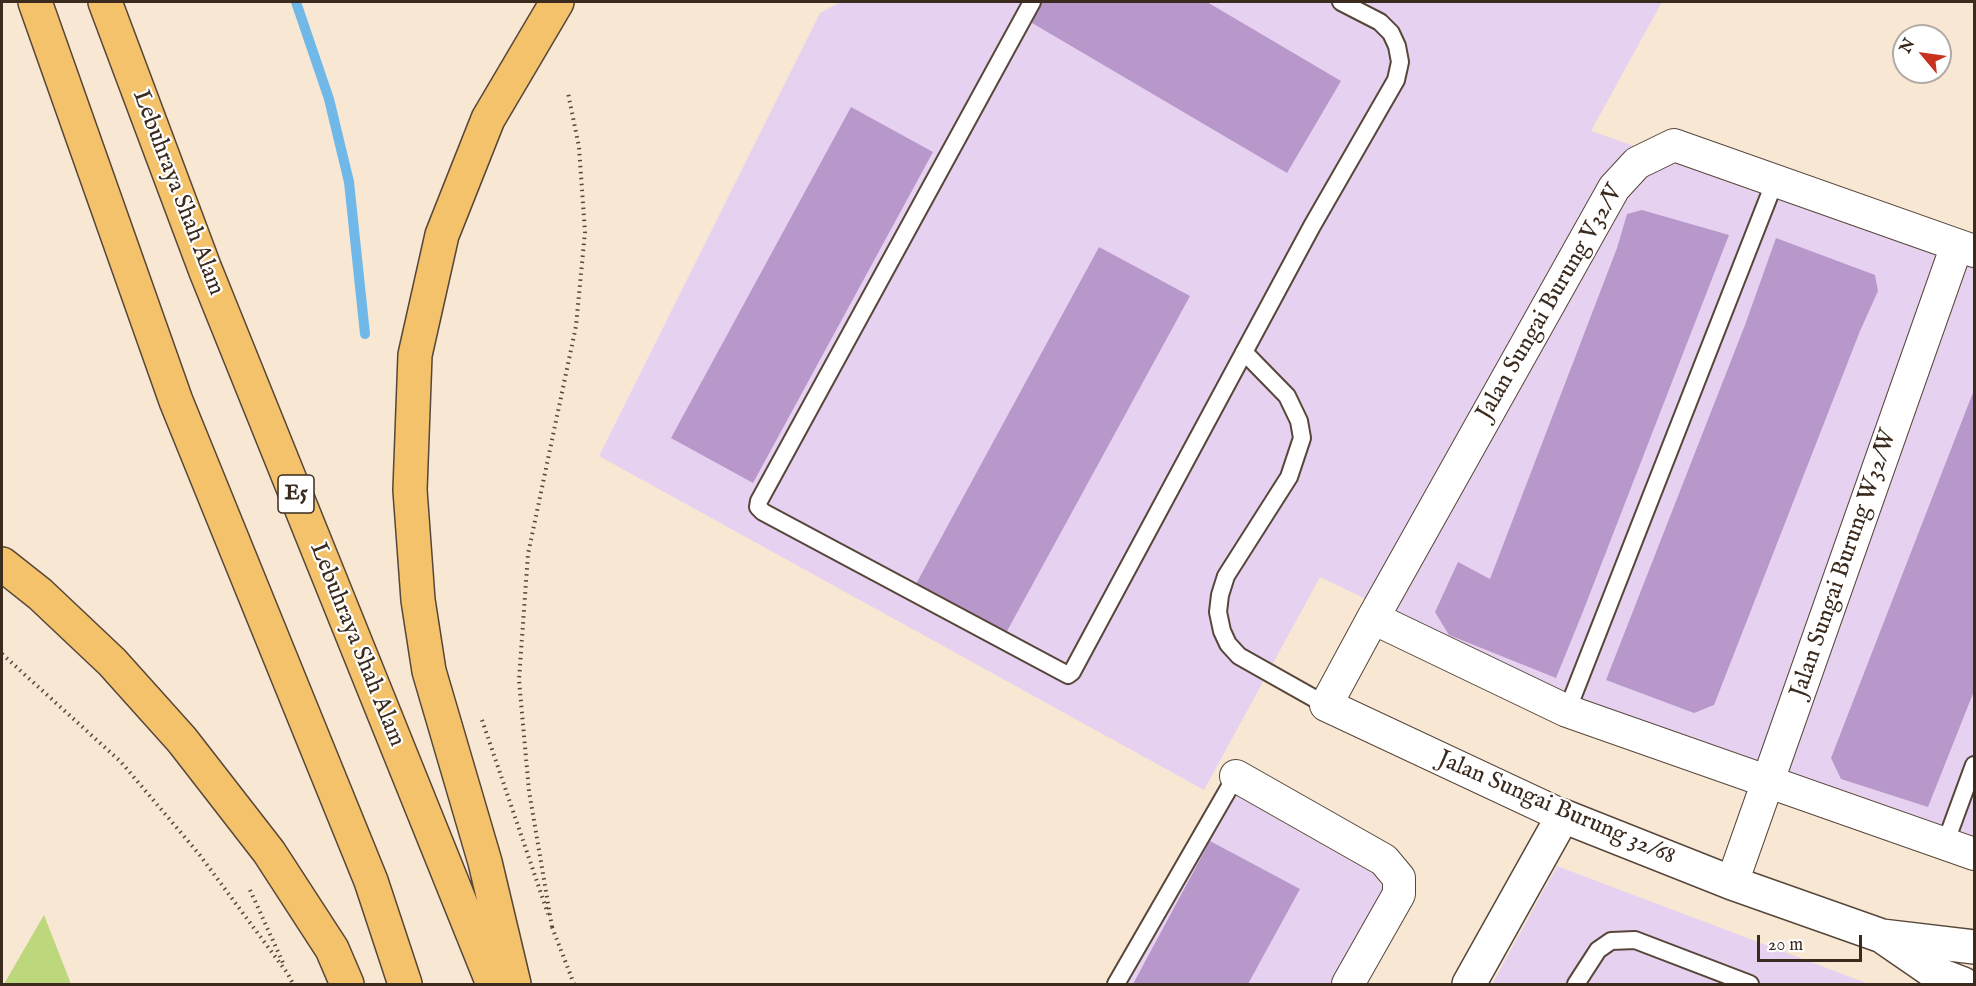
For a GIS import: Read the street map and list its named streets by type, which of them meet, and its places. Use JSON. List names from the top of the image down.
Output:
{
  "streets": {
    "highway": ["Lebuhraya Shah Alam", "E5"],
    "street": ["Jalan Sungai Burung V32/V", "Jalan Sungai Burung W32/W", "Jalan Sungai Burung 32/68"]
  },
  "crossings": [
    ["Jalan Sungai Burung V32/V", "Jalan Sungai Burung W32/W"],
    ["Jalan Sungai Burung W32/W", "Jalan Sungai Burung 32/68"]
  ],
  "scale_bar": "20 m",
  "north": "top left"
}
